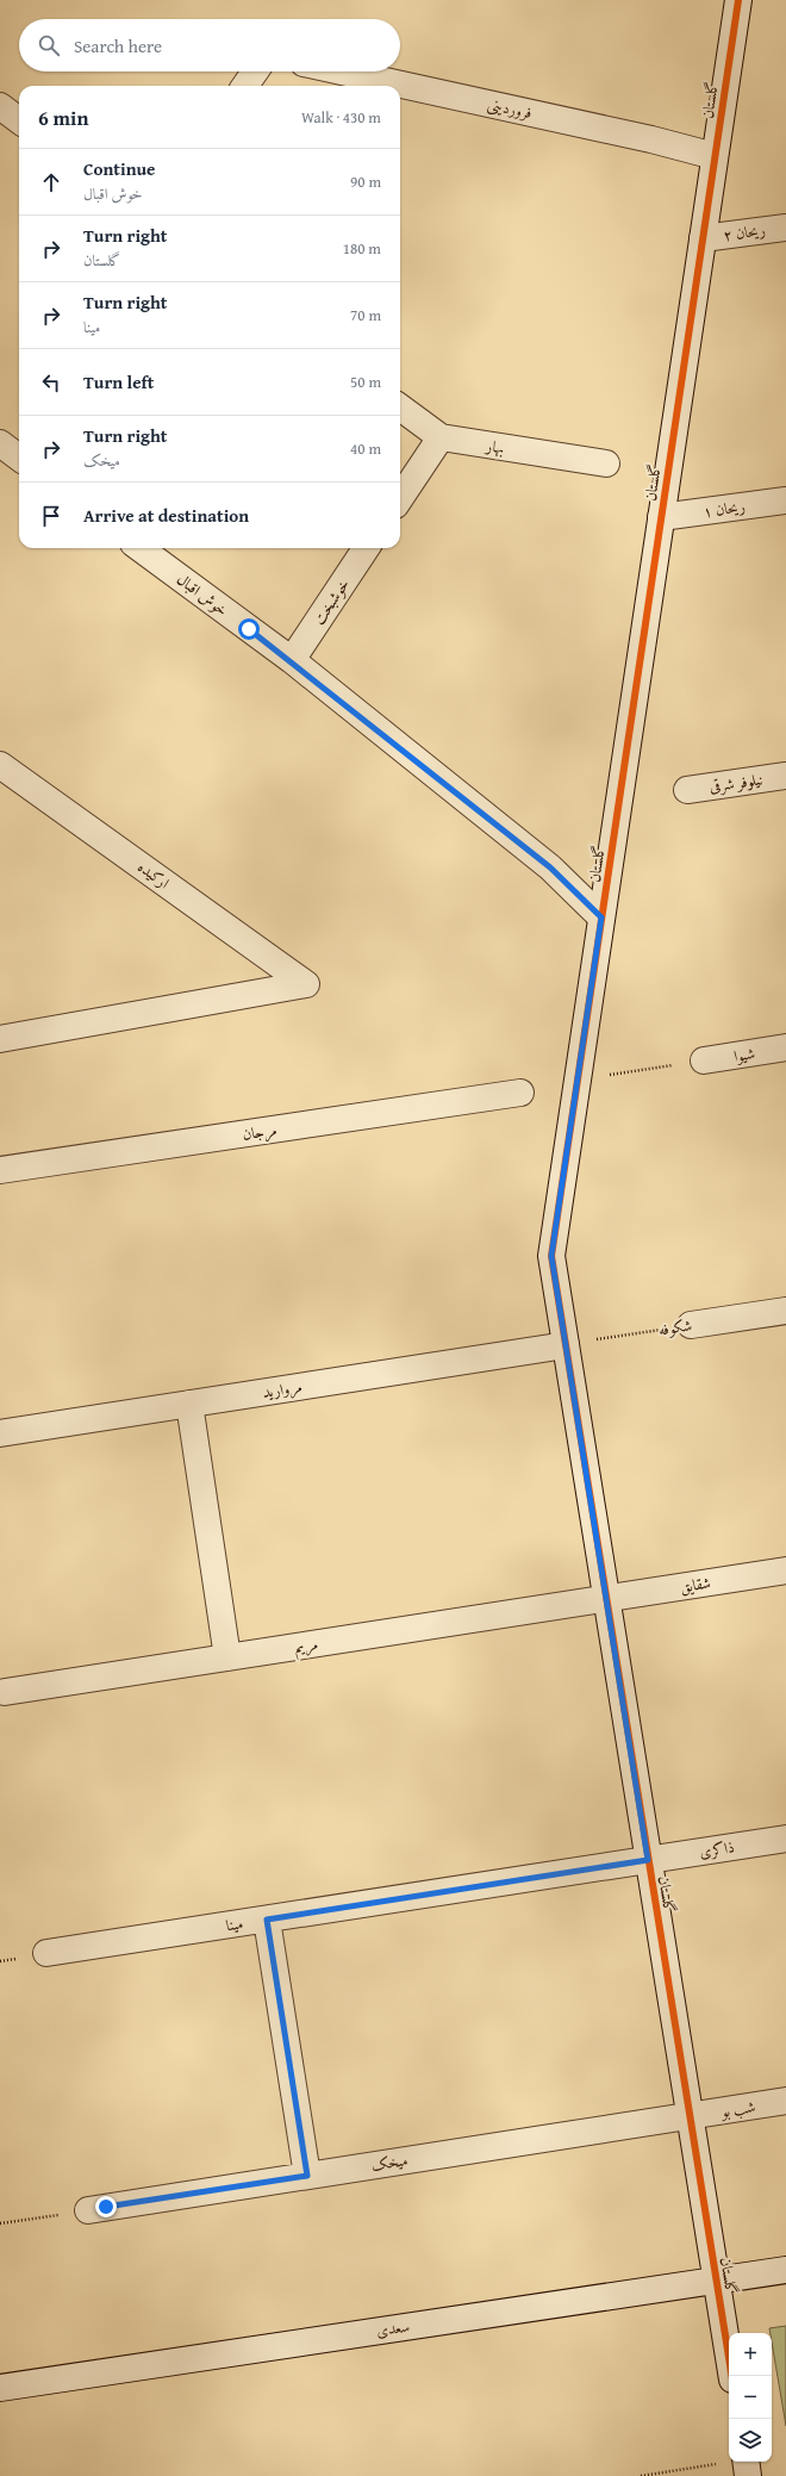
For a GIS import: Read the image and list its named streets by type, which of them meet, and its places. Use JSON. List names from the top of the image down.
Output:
{
  "streets": {
    "street": [
      "گلستان",
      "فروردینی",
      "ریحان ۲",
      "بهار",
      "ریحان ۱",
      "خوش اقبال",
      "خوشبخت",
      "نیلوفر شرقی",
      "ارکیده",
      "شیوا",
      "مرجان",
      "شکوفه",
      "مروارید",
      "شقایق",
      "مریم",
      "ذاکری",
      "مینا",
      "شب بو",
      "میخک",
      "سعدی"
    ]
  },
  "crossings": [
    ["گلستان", "فروردینی"],
    ["گلستان", "ریحان ۲"],
    ["گلستان", "ریحان ۱"],
    ["گلستان", "خوش اقبال"],
    ["گلستان", "شکوفه"],
    ["گلستان", "مروارید"],
    ["گلستان", "شقایق"],
    ["گلستان", "مریم"],
    ["گلستان", "ذاکری"],
    ["گلستان", "مینا"],
    ["گلستان", "شب بو"],
    ["گلستان", "میخک"],
    ["گلستان", "سعدی"],
    ["خوش اقبال", "خوشبخت"],
    ["شکوفه", "مروارید"],
    ["شقایق", "مریم"],
    ["ذاکری", "مینا"],
    ["شب بو", "میخک"]
  ],
  "page": {
    "search": "Search here",
    "heading": ["6 min", "Walk · 430 m"],
    "list": [
      ["Continue", "خوش اقبال", "90 m"],
      ["Turn right", "گلستان", "180 m"],
      ["Turn right", "مینا", "70 m"],
      ["Turn left", "50 m"],
      ["Turn right", "میخک", "40 m"],
      "Arrive at destination"
    ],
    "map_buttons": ["+", "−"]
  }
}
